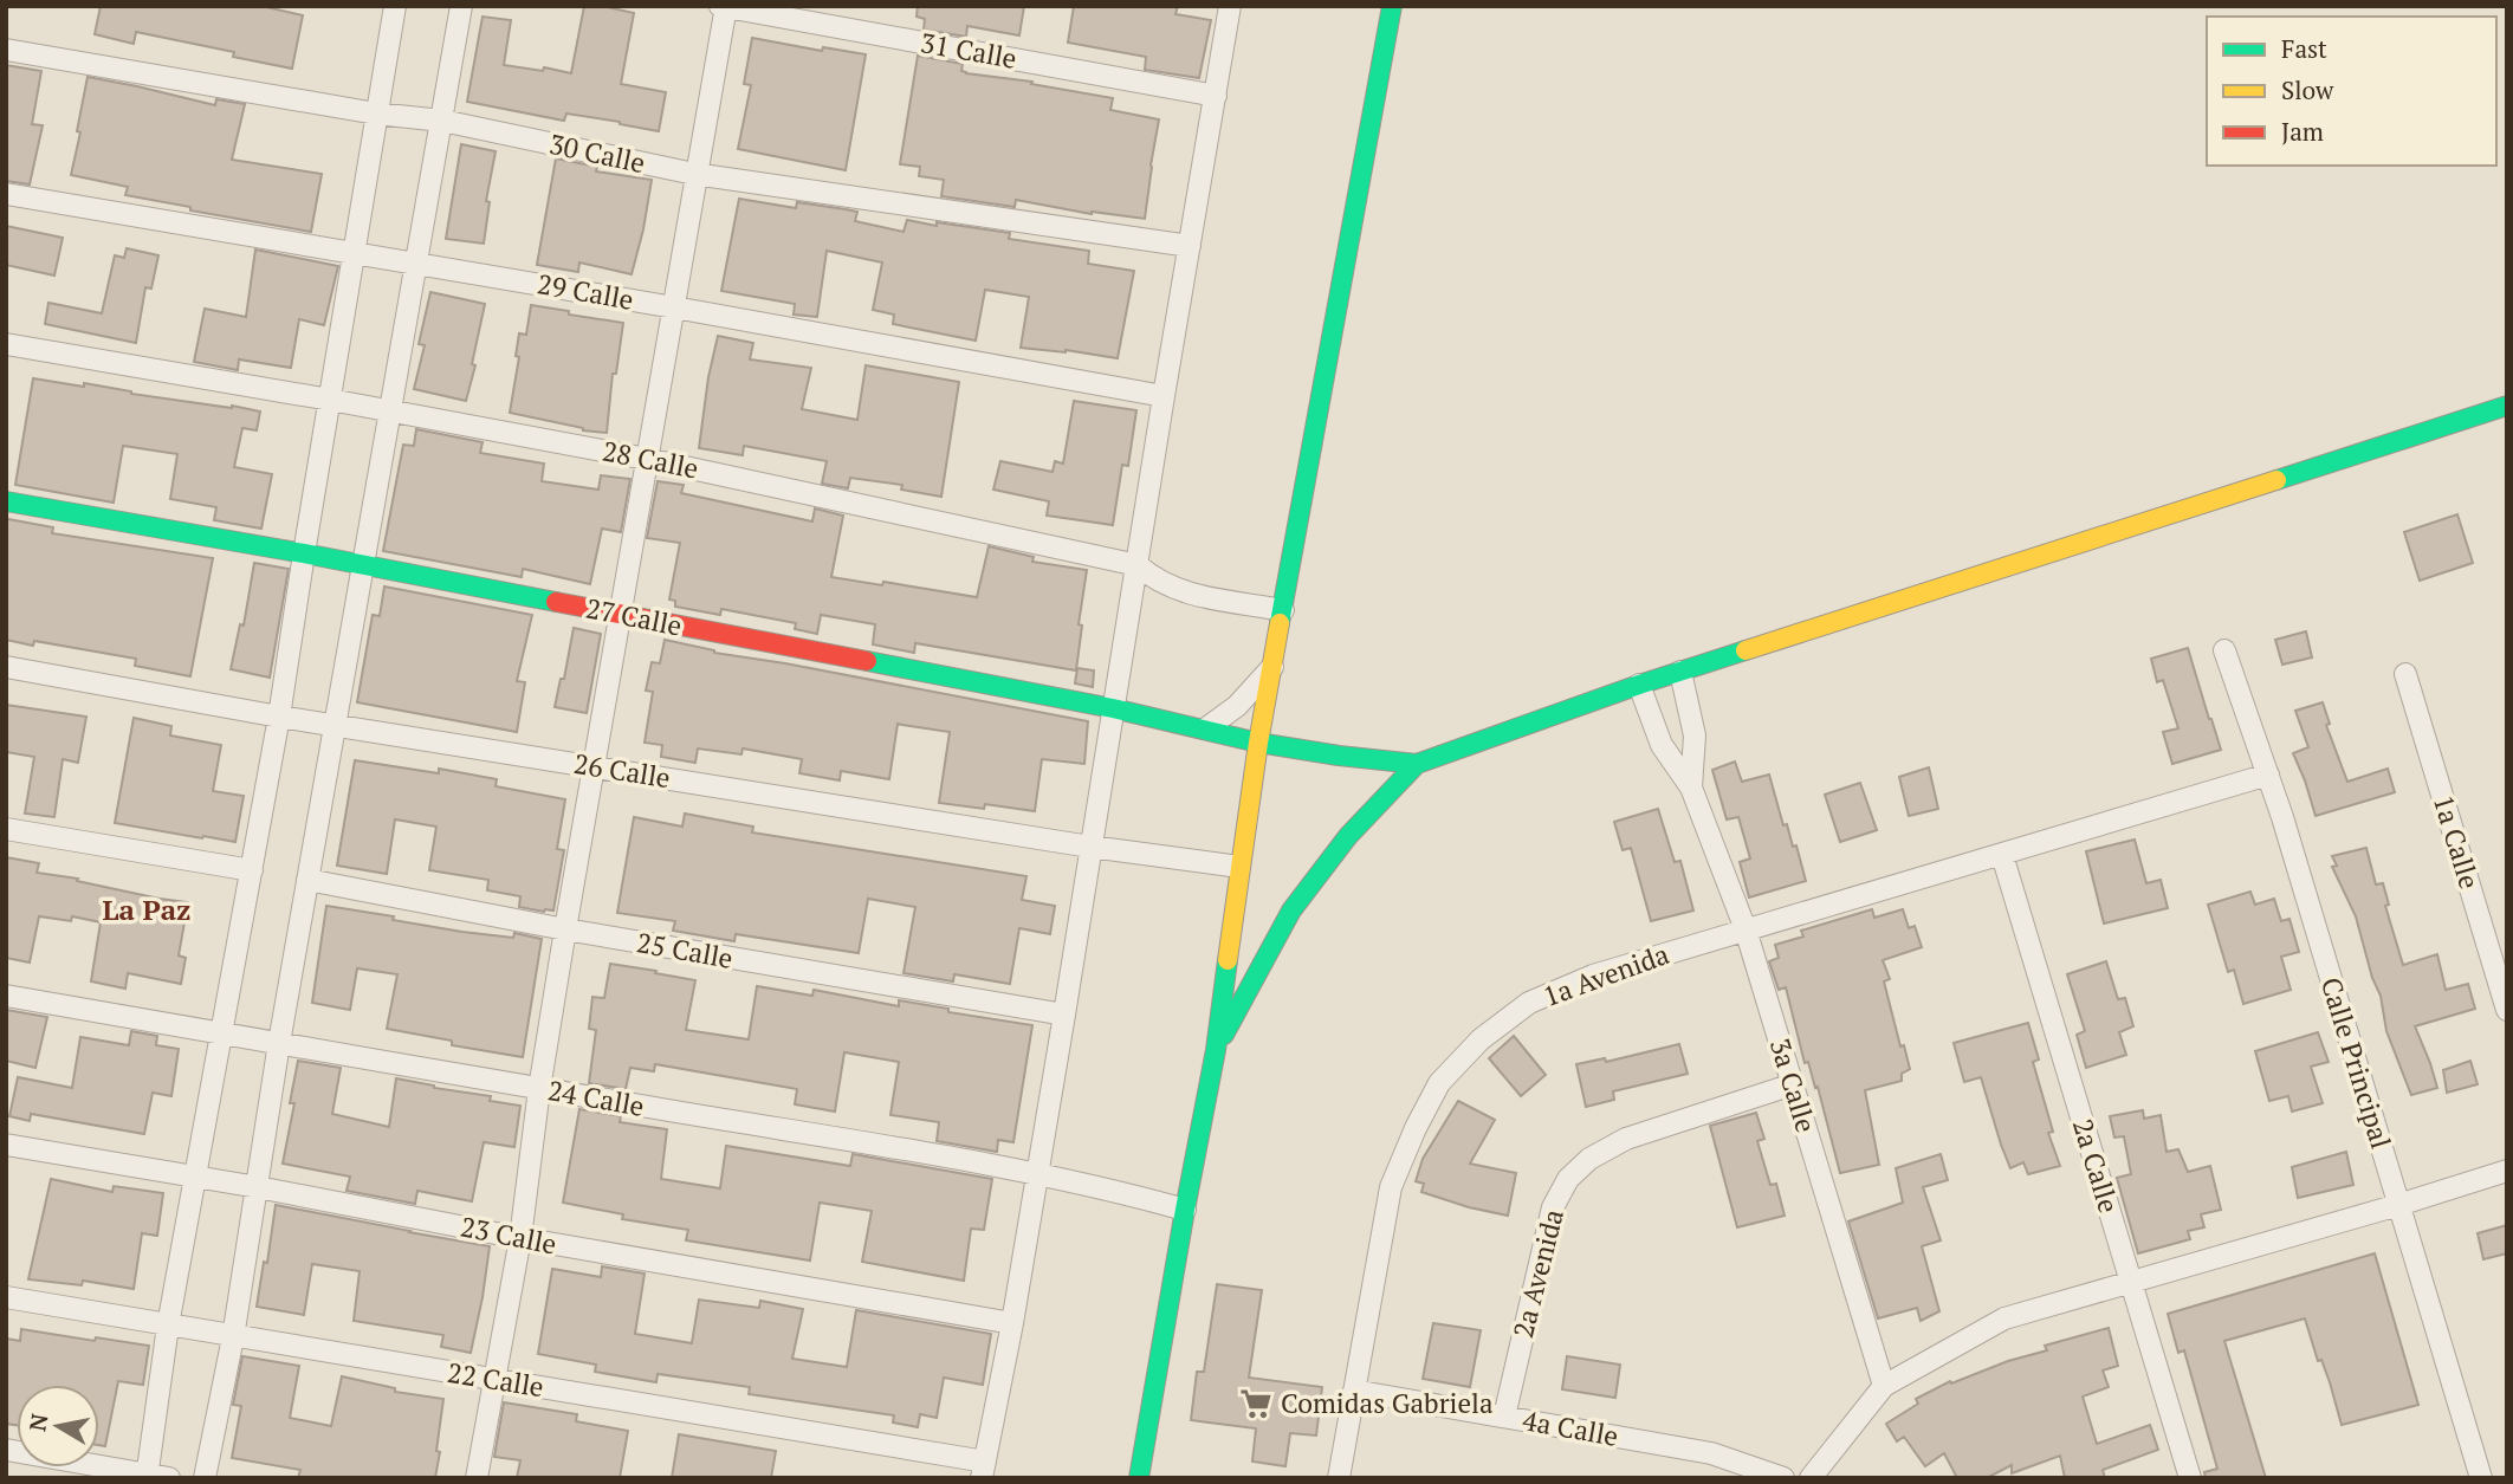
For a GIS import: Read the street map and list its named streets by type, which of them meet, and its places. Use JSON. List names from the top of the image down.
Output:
{
  "streets": {
    "street": [
      "31 Calle",
      "30 Calle",
      "29 Calle",
      "28 Calle",
      "27 Calle",
      "26 Calle",
      "1a Calle",
      "25 Calle",
      "1a Avenida",
      "Calle Principal",
      "3a Calle",
      "24 Calle",
      "2a Calle",
      "23 Calle",
      "2a Avenida",
      "22 Calle",
      "4a Calle"
    ]
  },
  "crossings": [
    ["1a Avenida", "Calle Principal"],
    ["1a Avenida", "3a Calle"],
    ["1a Avenida", "2a Calle"],
    ["1a Avenida", "4a Calle"],
    ["3a Calle", "2a Avenida"],
    ["2a Avenida", "4a Calle"]
  ],
  "districts": ["La Paz"],
  "places": {
    "supermarket": ["Comidas Gabriela"]
  },
  "legend": ["Fast", "Slow", "Jam"],
  "north": "left"
}
